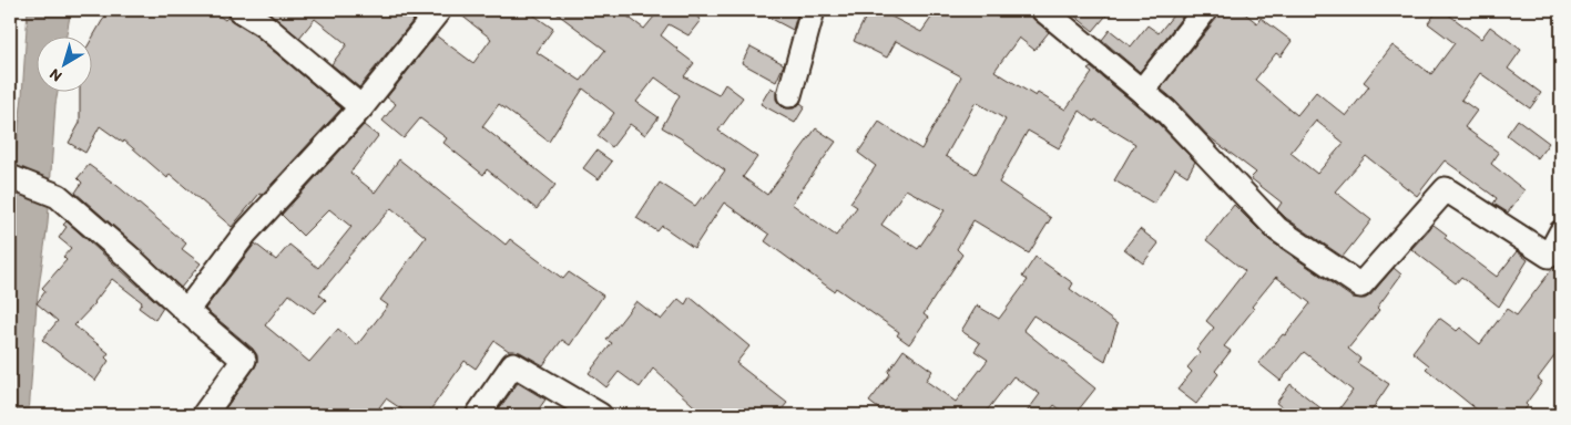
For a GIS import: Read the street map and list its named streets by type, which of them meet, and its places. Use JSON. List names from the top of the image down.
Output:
{
  "north": "bottom left"
}
